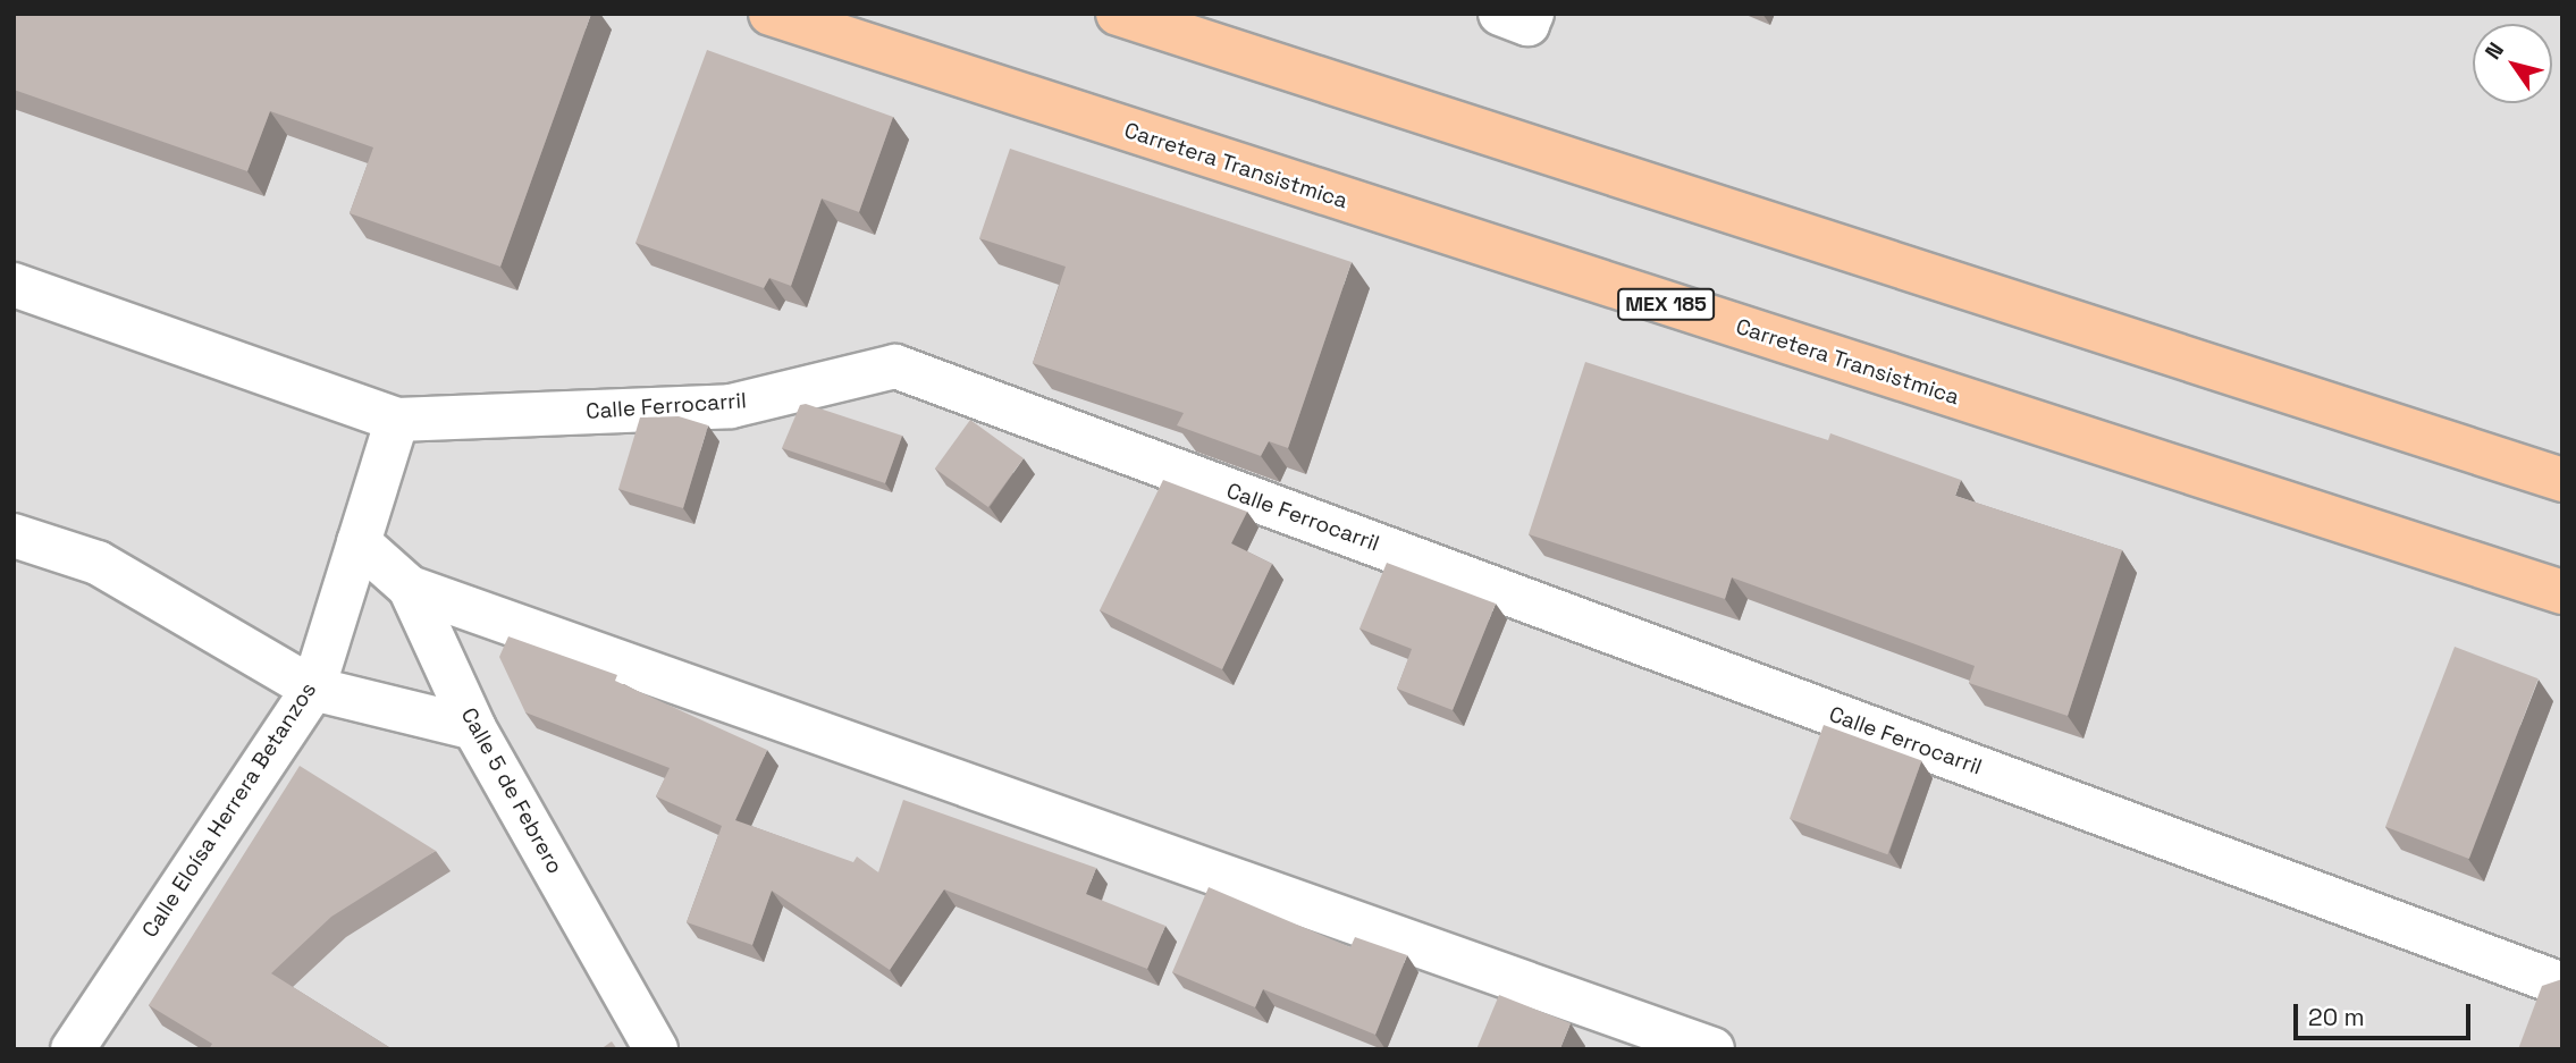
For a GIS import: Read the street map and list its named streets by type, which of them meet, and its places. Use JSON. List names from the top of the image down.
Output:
{
  "streets": {
    "main road": ["Carretera Transistmica", "MEX 185"],
    "street": ["Calle Ferrocarril", "Calle 5 de Febrero", "Calle Eloísa Herrera Betanzos"]
  },
  "crossings": [
    ["Calle Ferrocarril", "Calle Eloísa Herrera Betanzos"],
    ["Calle 5 de Febrero", "Calle Eloísa Herrera Betanzos"]
  ],
  "scale_bar": "20 m",
  "north": "top left"
}
